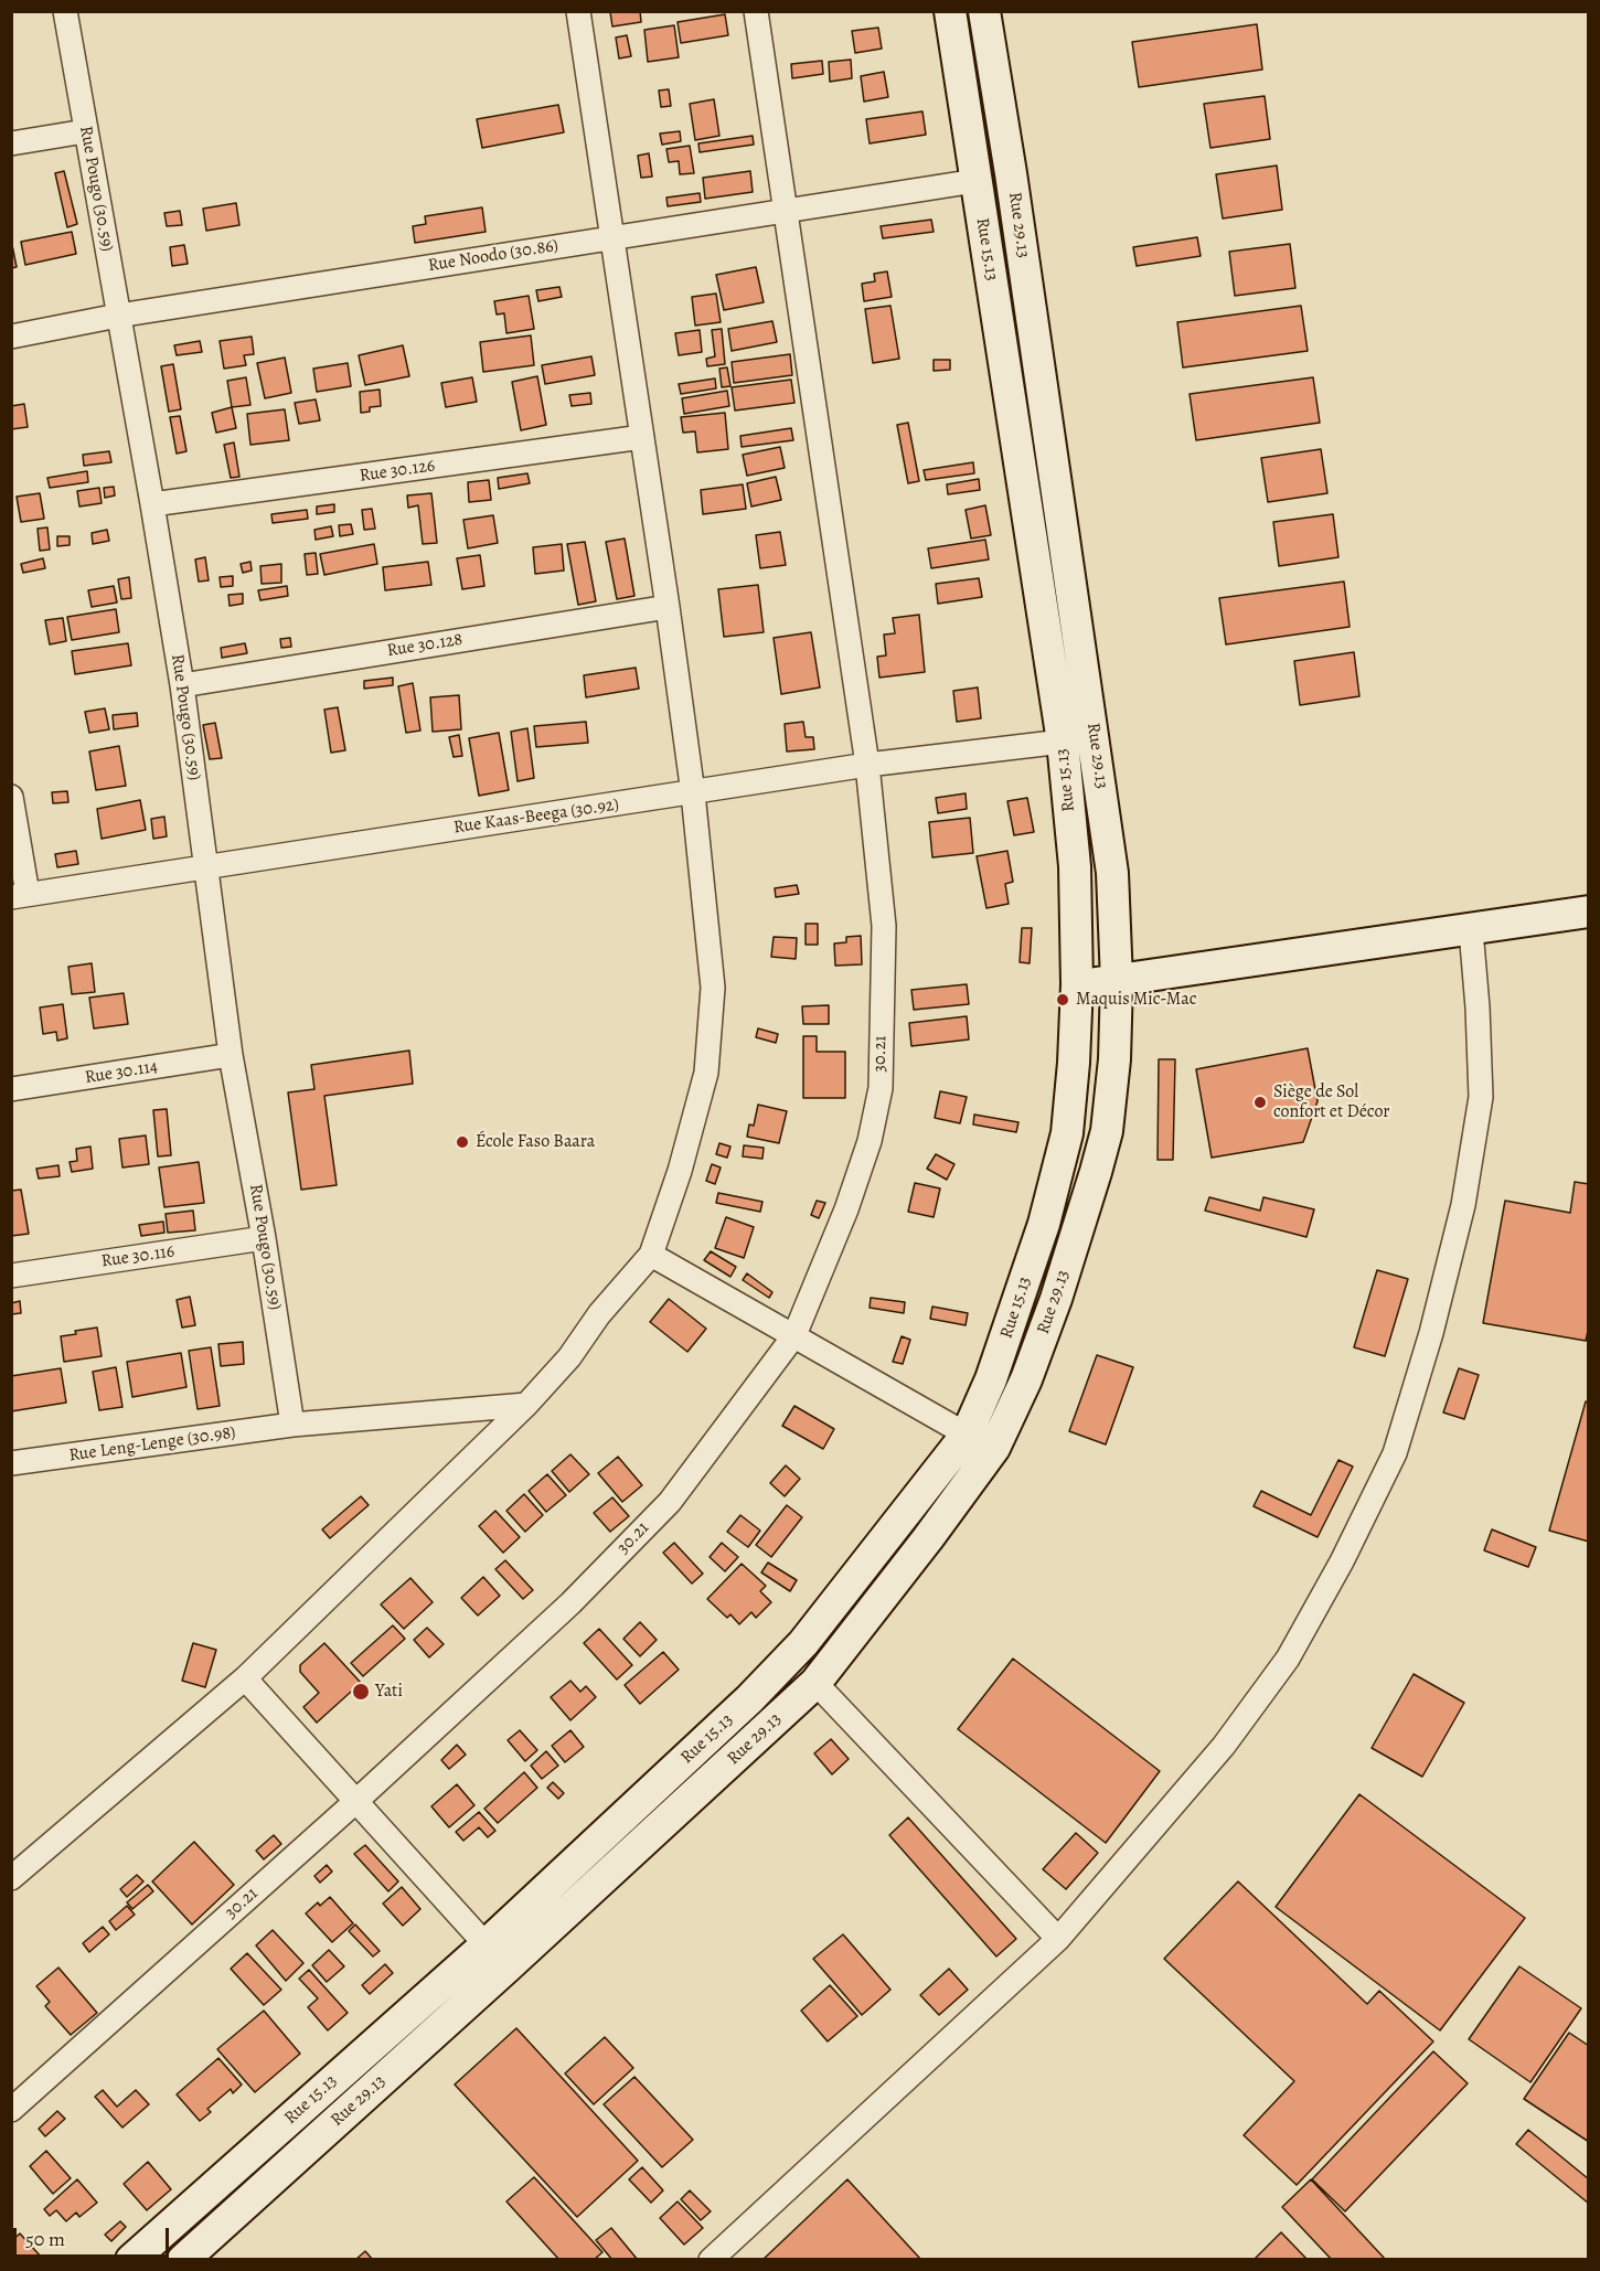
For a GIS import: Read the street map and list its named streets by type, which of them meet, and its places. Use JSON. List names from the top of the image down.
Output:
{
  "streets": {
    "main road": ["Rue 29.13", "Rue 15.13"],
    "street": [
      "Rue Pougo (30.59)",
      "Rue Noodo (30.86)",
      "Rue 30.126",
      "Rue 30.128",
      "Rue Kaas-Beega (30.92)",
      "30.21",
      "Rue 30.114",
      "Rue 30.116",
      "Rue Leng-Lenge (30.98)"
    ]
  },
  "crossings": [
    ["Rue Pougo (30.59)", "Rue Noodo (30.86)"],
    ["Rue Pougo (30.59)", "Rue 30.126"],
    ["Rue Pougo (30.59)", "Rue 30.128"],
    ["Rue Pougo (30.59)", "Rue Kaas-Beega (30.92)"],
    ["Rue Pougo (30.59)", "Rue 30.114"],
    ["Rue Pougo (30.59)", "Rue 30.116"],
    ["Rue Pougo (30.59)", "Rue Leng-Lenge (30.98)"],
    ["Rue 15.13", "Rue Noodo (30.86)"],
    ["Rue 15.13", "Rue Kaas-Beega (30.92)"],
    ["Rue Noodo (30.86)", "30.21"],
    ["Rue Kaas-Beega (30.92)", "30.21"]
  ],
  "places": [
    "Maquis Mic-Mac",
    "Siège de Sol confort et Décor",
    "École Faso Baara",
    "Yati"
  ],
  "scale_bar": "50 m"
}
